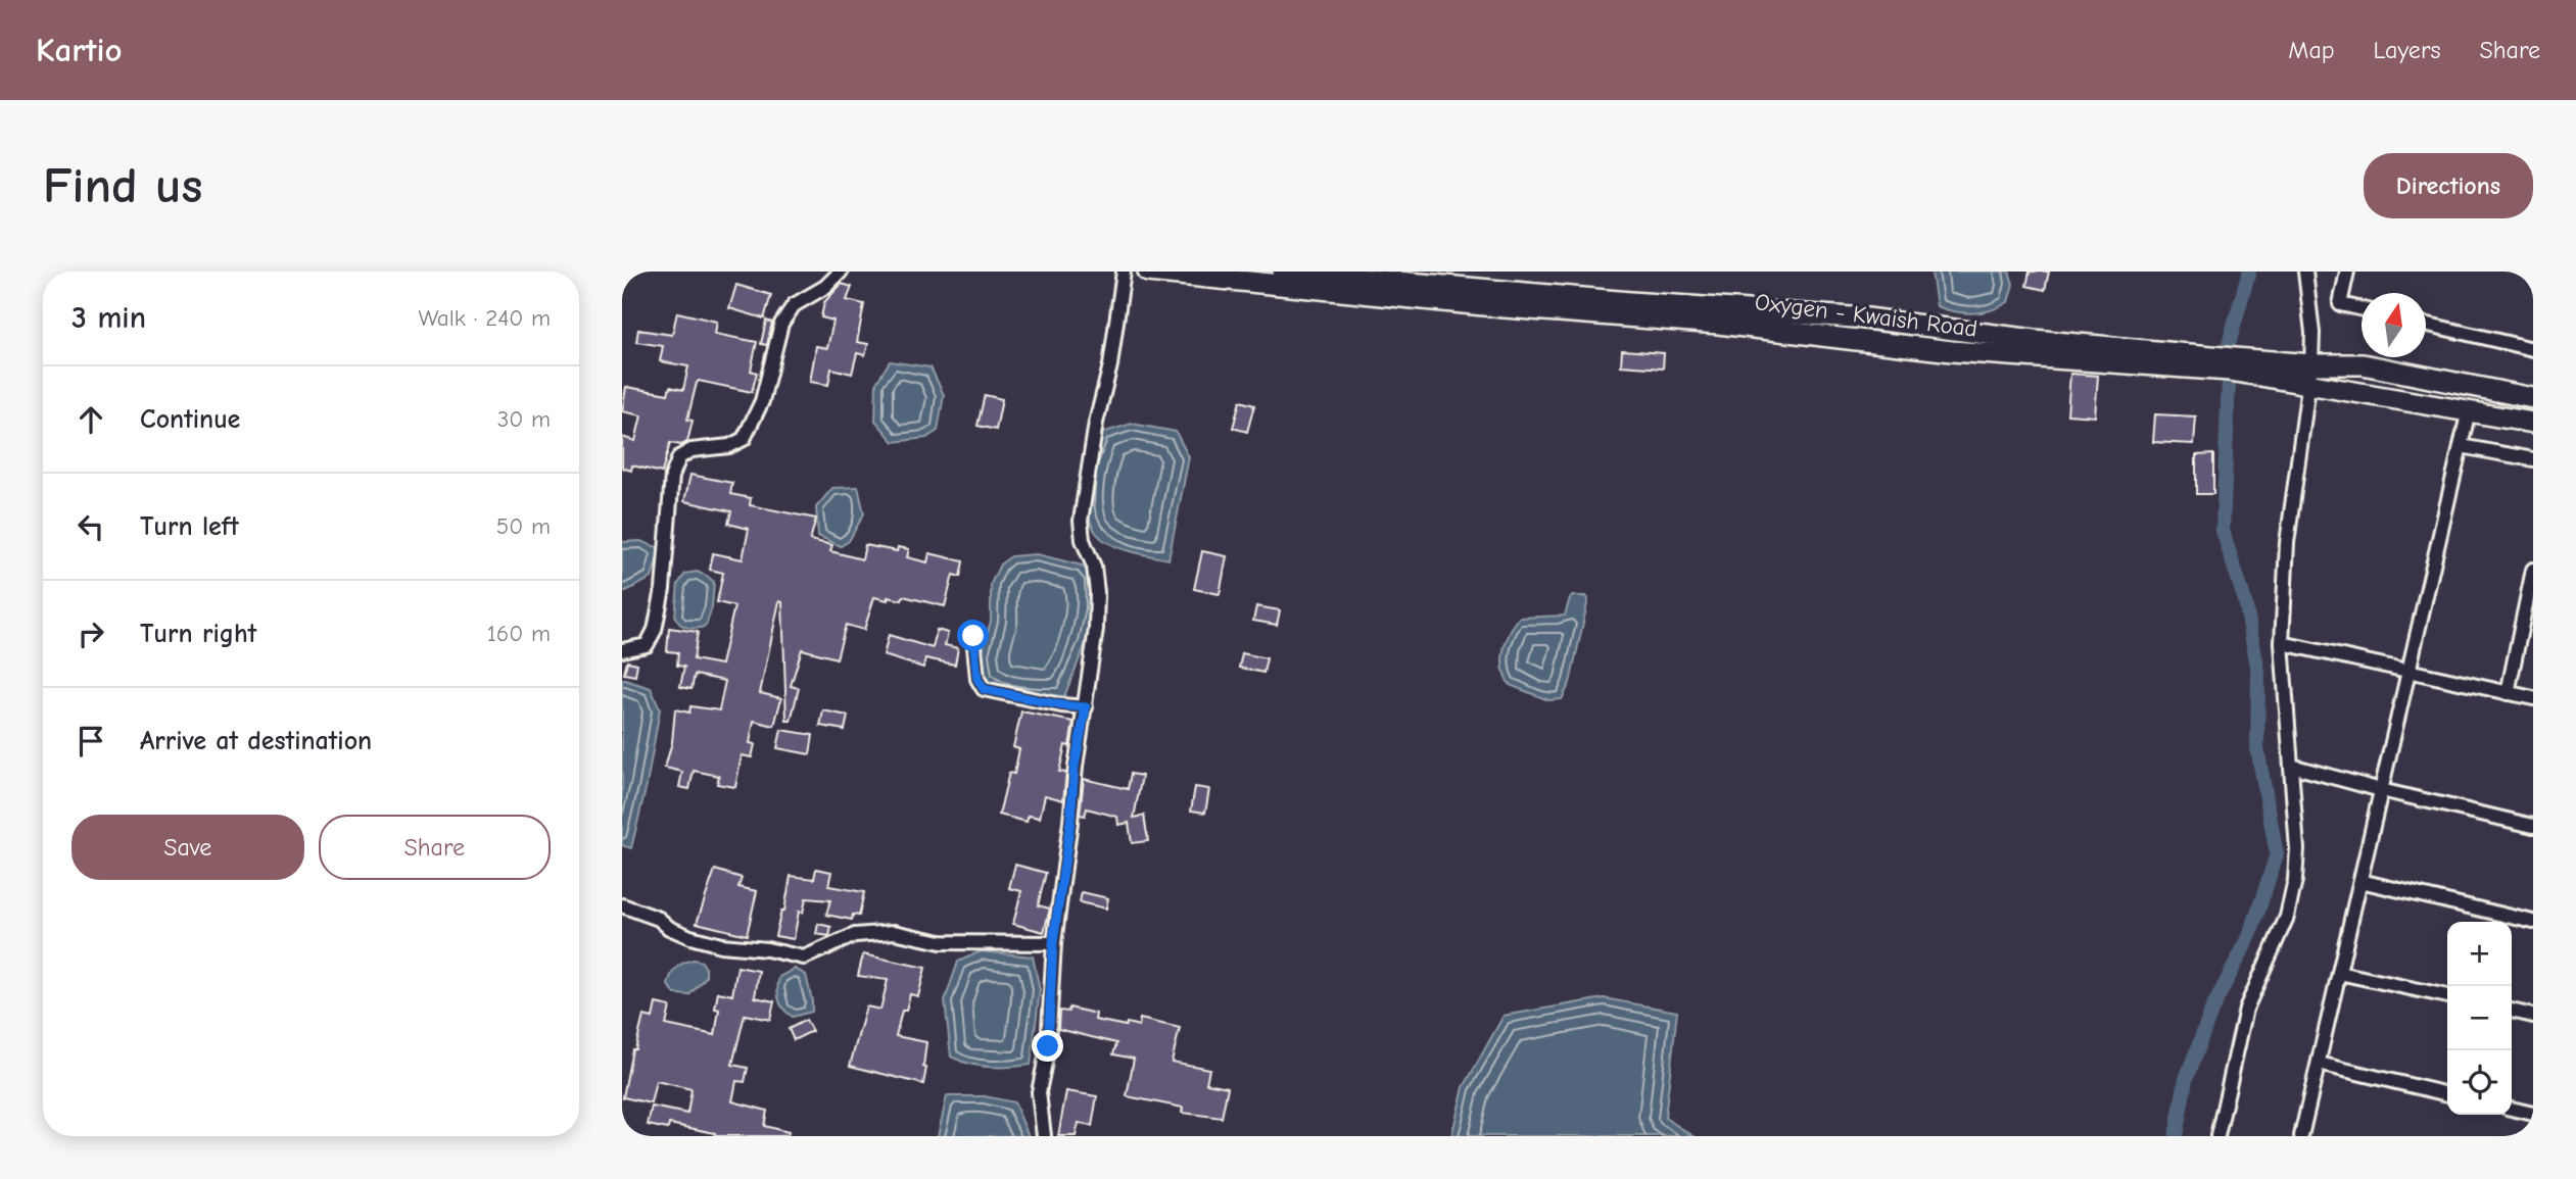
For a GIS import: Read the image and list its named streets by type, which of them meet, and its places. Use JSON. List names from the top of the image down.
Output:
{
  "streets": {
    "main road": ["Oxygen - Kwaish Road"]
  },
  "north": "top",
  "page": {
    "header": "Kartio",
    "nav": ["Map", "Layers", "Share"],
    "buttons": [
      "Directions",
      ["Save", "Share"]
    ],
    "title": "Find us",
    "heading": ["3 min", "Walk · 240 m"],
    "list": [
      ["Continue", "30 m"],
      ["Turn left", "50 m"],
      ["Turn right", "160 m"],
      "Arrive at destination"
    ],
    "map_buttons": ["+", "−"]
  }
}
